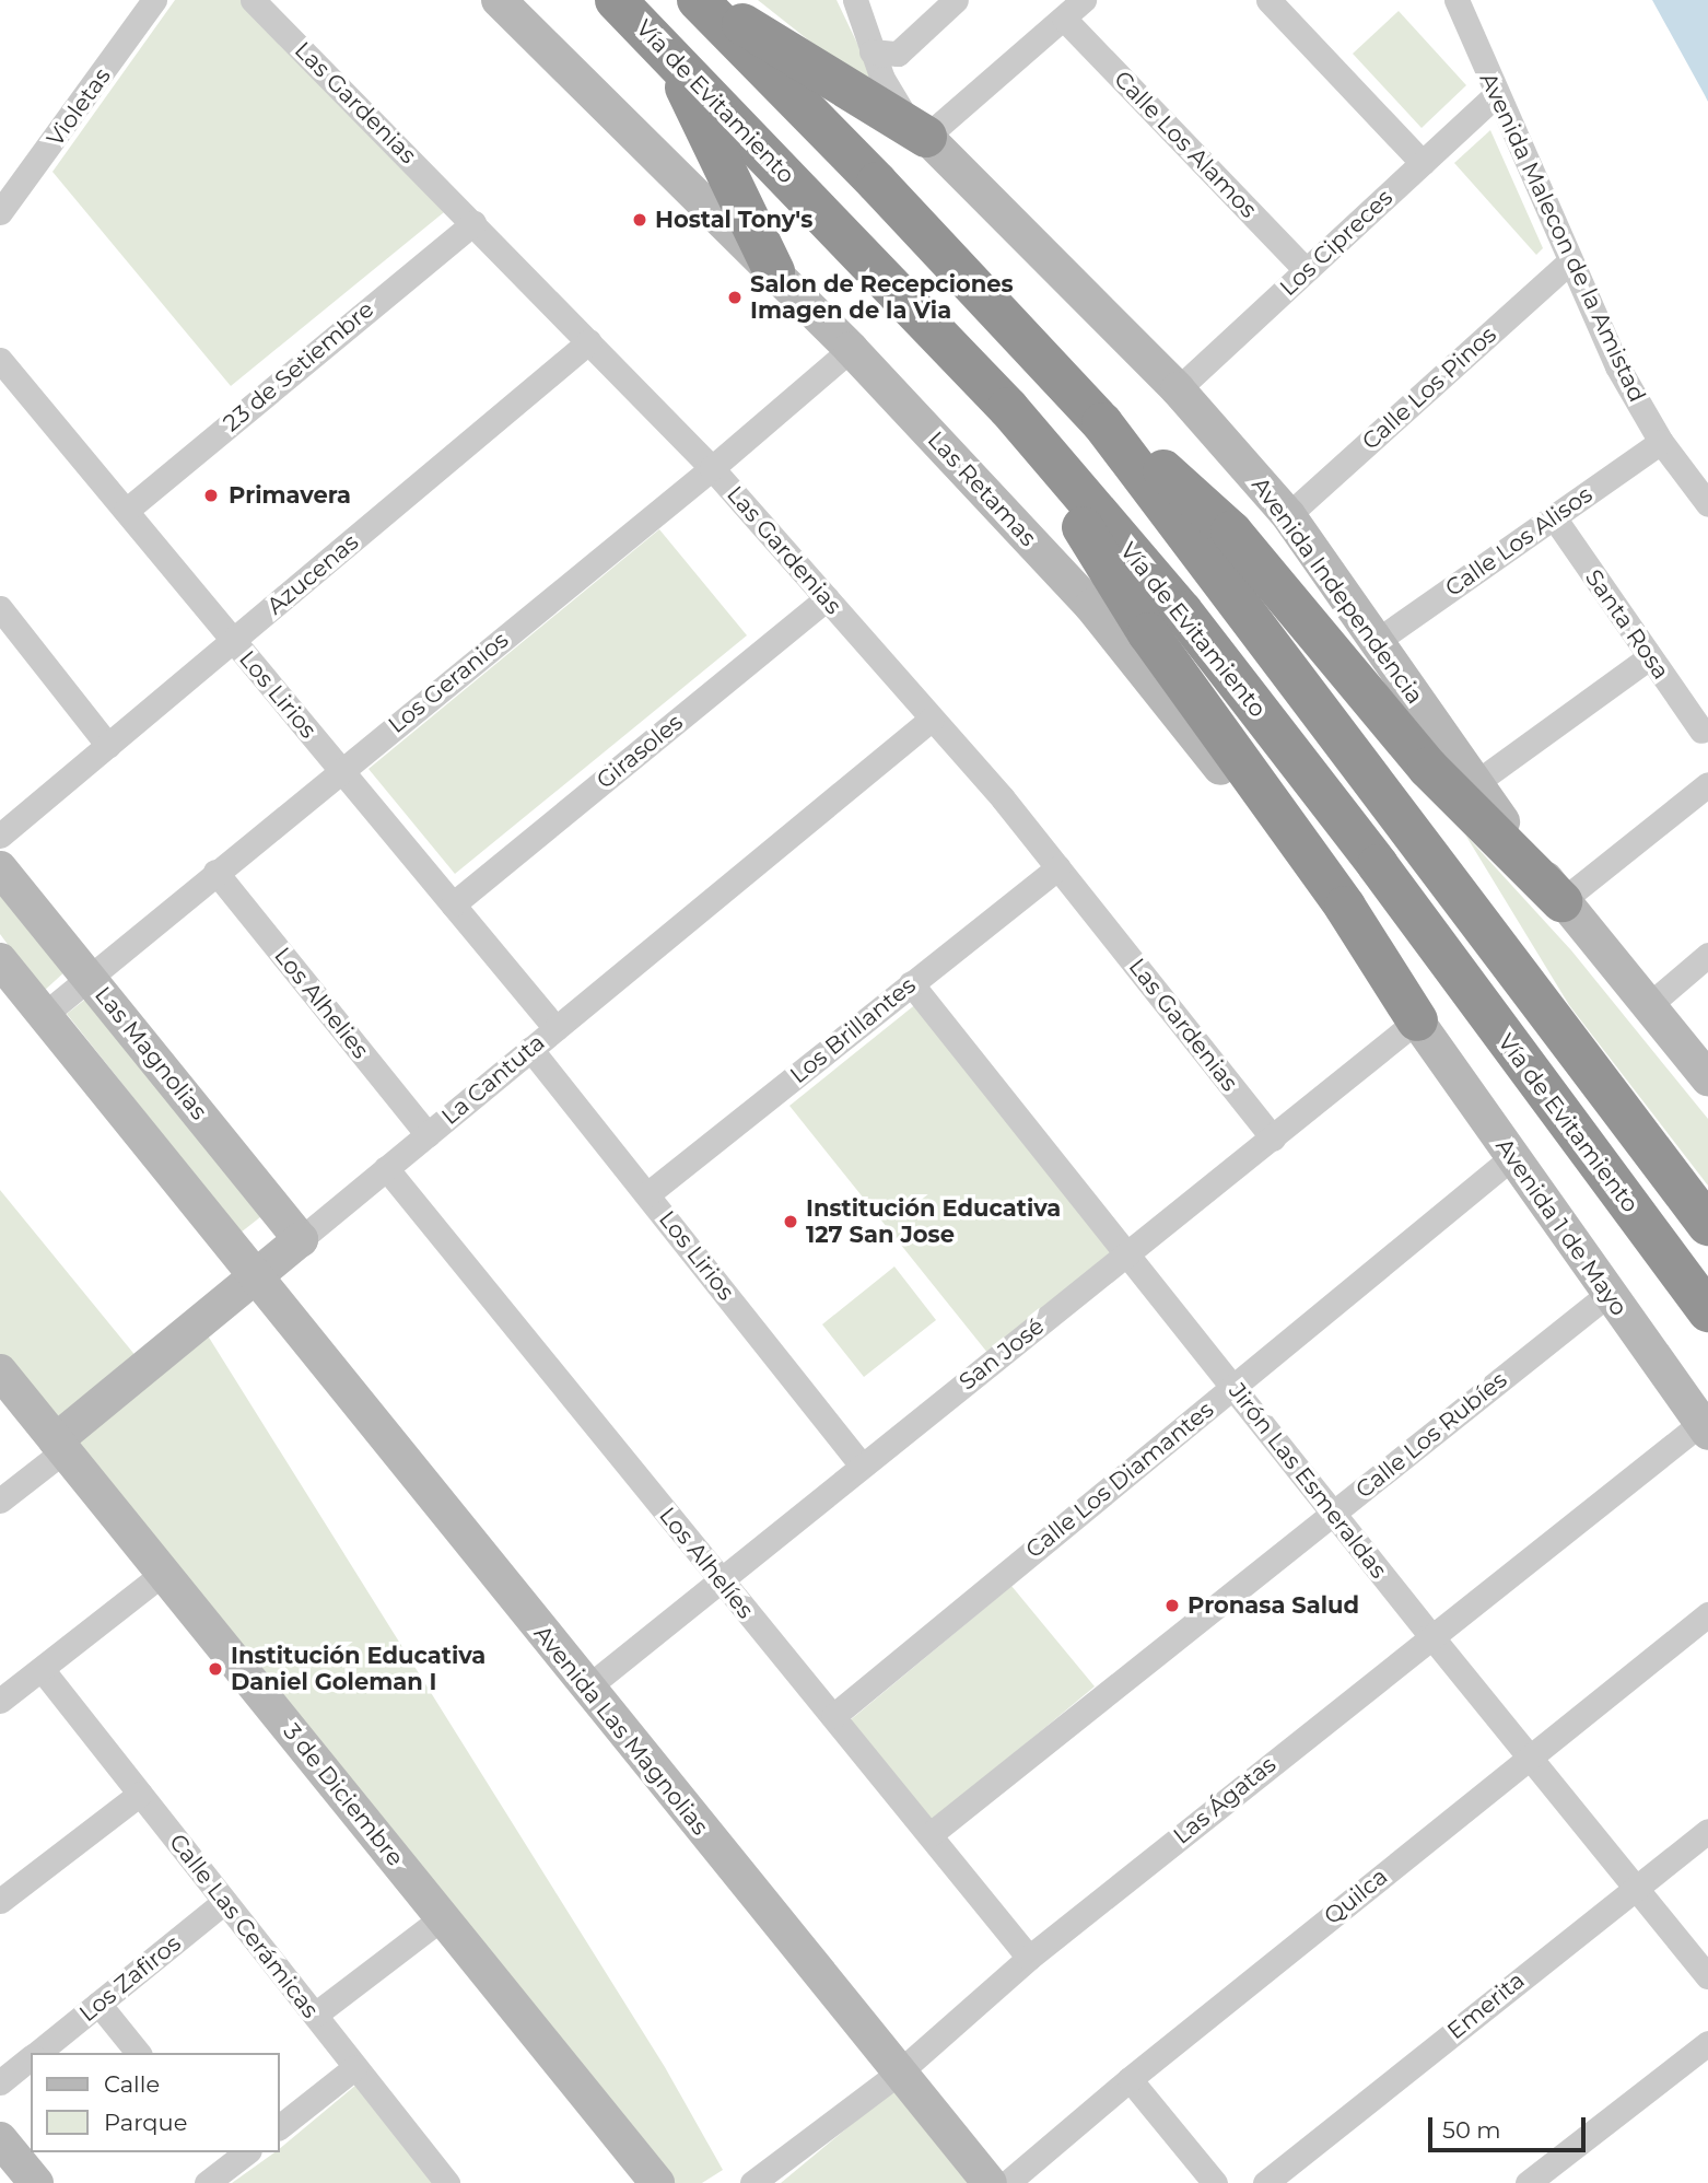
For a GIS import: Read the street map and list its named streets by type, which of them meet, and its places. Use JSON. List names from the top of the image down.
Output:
{
  "streets": {
    "highway": ["Vía de Evitamiento"],
    "street": [
      "Las Gardenias",
      "Violetas",
      "Calle Los Alamos",
      "Avenida Malecon de la Amistad",
      "Los Cipreces",
      "23 de Setiembre",
      "Calle Los Pinos",
      "Las Retamas",
      "Calle Los Alisos",
      "Azucenas",
      "Avenida Independencia",
      "Santa Rosa",
      "Los Geranios",
      "Los Lirios",
      "Girasoles",
      "Los Alhelies",
      "Los Brillantes",
      "Las Magnolias",
      "La Cantuta",
      "Avenida 1 de Mayo",
      "San José",
      "Calle Los Rubíes",
      "Calle Los Diamantes",
      "Jirón Las Esmeraldas",
      "Los Alhelíes",
      "Avenida Las Magnolias",
      "3 de Diciembre",
      "Las Ágatas",
      "Quilca",
      "Calle Las Cerámicas",
      "Los Zafiros",
      "Emerita"
    ]
  },
  "crossings": [
    ["Las Gardenias", "23 de Setiembre"],
    ["Las Gardenias", "Azucenas"],
    ["Las Gardenias", "Los Geranios"],
    ["Las Gardenias", "Girasoles"],
    ["Las Gardenias", "Los Brillantes"],
    ["Las Gardenias", "La Cantuta"],
    ["Las Gardenias", "San José"],
    ["Calle Los Alamos", "Los Cipreces"],
    ["Avenida Malecon de la Amistad", "Los Cipreces"],
    ["Avenida Malecon de la Amistad", "Calle Los Pinos"],
    ["Avenida Malecon de la Amistad", "Calle Los Alisos"],
    ["Los Cipreces", "Avenida Independencia"],
    ["23 de Setiembre", "Los Lirios"],
    ["Calle Los Pinos", "Avenida Independencia"],
    ["Las Retamas", "Los Geranios"],
    ["Las Retamas", "Avenida 1 de Mayo"],
    ["Las Retamas", "San José"],
    ["Calle Los Alisos", "Avenida Independencia"],
    ["Calle Los Alisos", "Santa Rosa"],
    ["Azucenas", "Los Lirios"],
    ["Los Geranios", "Los Lirios"],
    ["Los Geranios", "Los Alhelies"],
    ["Los Geranios", "Las Magnolias"],
    ["Los Lirios", "Girasoles"],
    ["Los Lirios", "Los Brillantes"],
    ["Los Lirios", "La Cantuta"],
    ["Los Lirios", "San José"],
    ["Los Alhelies", "La Cantuta"],
    ["Los Brillantes", "Jirón Las Esmeraldas"],
    ["Las Magnolias", "La Cantuta"],
    ["La Cantuta", "Los Alhelíes"],
    ["La Cantuta", "Avenida Las Magnolias"],
    ["La Cantuta", "3 de Diciembre"],
    ["Avenida 1 de Mayo", "San José"],
    ["Avenida 1 de Mayo", "Calle Los Rubíes"],
    ["Avenida 1 de Mayo", "Calle Los Diamantes"],
    ["Avenida 1 de Mayo", "Las Ágatas"],
    ["San José", "Jirón Las Esmeraldas"],
    ["San José", "Los Alhelíes"],
    ["San José", "Avenida Las Magnolias"],
    ["Calle Los Rubíes", "Jirón Las Esmeraldas"],
    ["Calle Los Rubíes", "Los Alhelíes"],
    ["Calle Los Diamantes", "Jirón Las Esmeraldas"],
    ["Calle Los Diamantes", "Los Alhelíes"],
    ["Jirón Las Esmeraldas", "Las Ágatas"],
    ["Jirón Las Esmeraldas", "Quilca"],
    ["Jirón Las Esmeraldas", "Emerita"],
    ["Los Alhelíes", "Las Ágatas"],
    ["Avenida Las Magnolias", "Las Ágatas"],
    ["Calle Las Cerámicas", "Los Zafiros"]
  ],
  "places": [
    "Hostal Tony's",
    "Salon de Recepciones Imagen de la Via",
    "Primavera",
    "Institución Educativa 127 San Jose",
    "Pronasa Salud",
    "Institución Educativa Daniel Goleman I"
  ],
  "legend": ["Calle", "Parque"],
  "scale_bar": "50 m"
}
